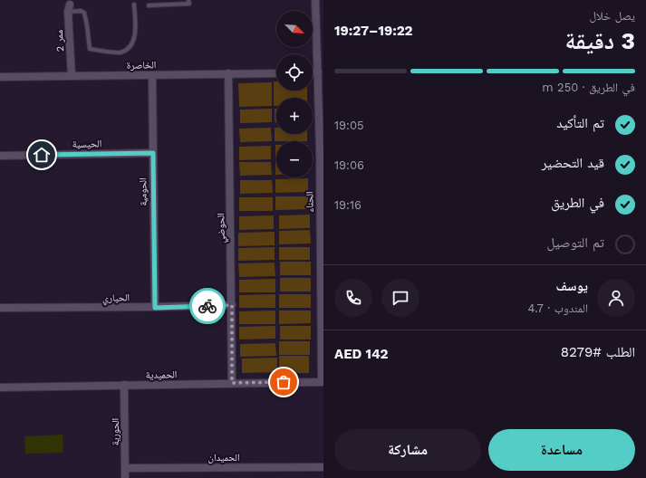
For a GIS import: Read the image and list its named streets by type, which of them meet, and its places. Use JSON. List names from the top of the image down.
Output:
{
  "streets": {
    "street": [
      "ممر 2",
      "الخاصرة",
      "الحيسية",
      "الحومية",
      "الحناء",
      "الحوضي",
      "الحياري",
      "الحميدية",
      "الحورية",
      "الحميدان"
    ]
  },
  "crossings": [
    ["ممر 2", "الخاصرة"],
    ["الخاصرة", "الحومية"],
    ["الخاصرة", "الحوضي"],
    ["الحيسية", "الحومية"],
    ["الحومية", "الحياري"],
    ["الحناء", "الحميدية"],
    ["الحوضي", "الحياري"],
    ["الحوضي", "الحميدية"],
    ["الحميدية", "الحورية"],
    ["الحورية", "الحميدان"]
  ],
  "north": "bottom right",
  "page": {
    "heading": ["3 دقيقة", "يصل خلال", "19:22–19:27"],
    "panel": [
      "يوسف",
      "المندوب · 4.7",
      "الطلب #8279",
      "AED 142"
    ],
    "map_buttons": ["+", "−"],
    "bar": "في الطريق · 250 m",
    "list": [
      ["تم التأكيد", "19:05"],
      ["قيد التحضير", "19:06"],
      ["في الطريق", "19:16"],
      "تم التوصيل"
    ],
    "buttons": ["مساعدة", "مشاركة"]
  }
}
